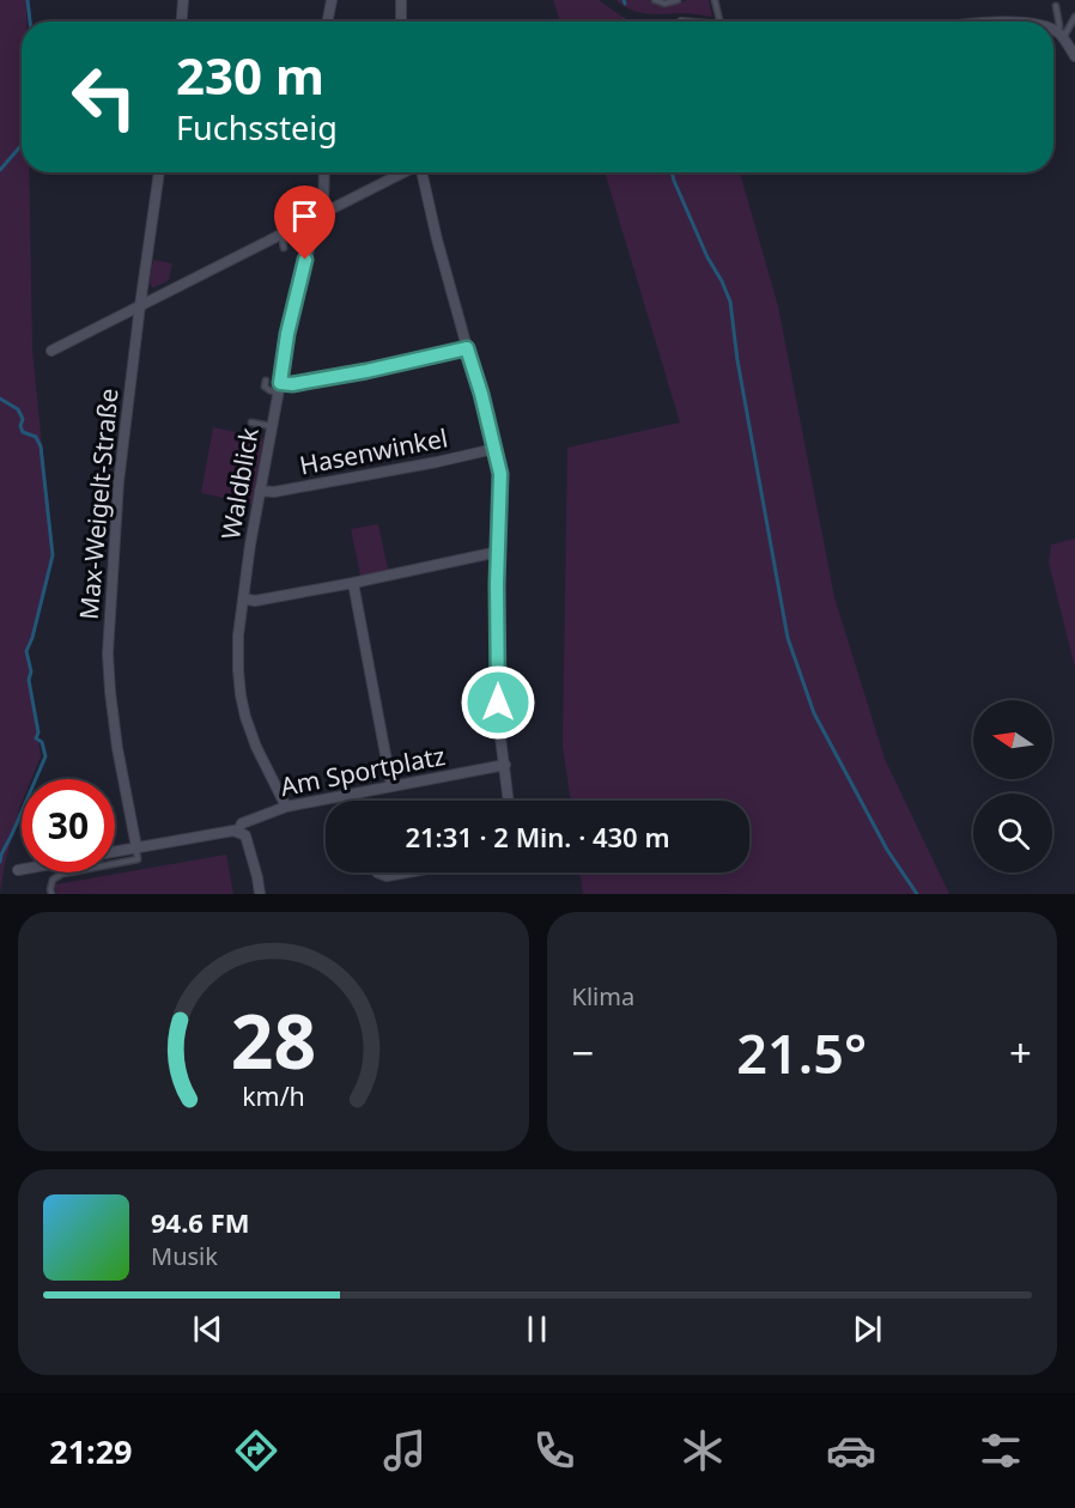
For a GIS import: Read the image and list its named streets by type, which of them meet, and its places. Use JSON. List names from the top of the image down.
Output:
{
  "streets": {
    "street": [
      "Hasenwinkel",
      "Waldblick",
      "Max-Weigelt-Straße",
      "Am Sportplatz"
    ]
  },
  "crossings": [
    ["Hasenwinkel", "Waldblick"],
    ["Waldblick", "Am Sportplatz"],
    ["Max-Weigelt-Straße", "Am Sportplatz"]
  ],
  "north": "left",
  "page": {
    "turn": ["230 m", "Fuchssteig"],
    "limit": "30",
    "trip": "21:31 · 2 Min. · 430 m",
    "tile": "Klima",
    "heat": ["−", "21.5°", "+"],
    "song": ["94.6 FM", "Musik"],
    "tabs": "21:29",
    "gauge": ["28", "km/h"]
  }
}
